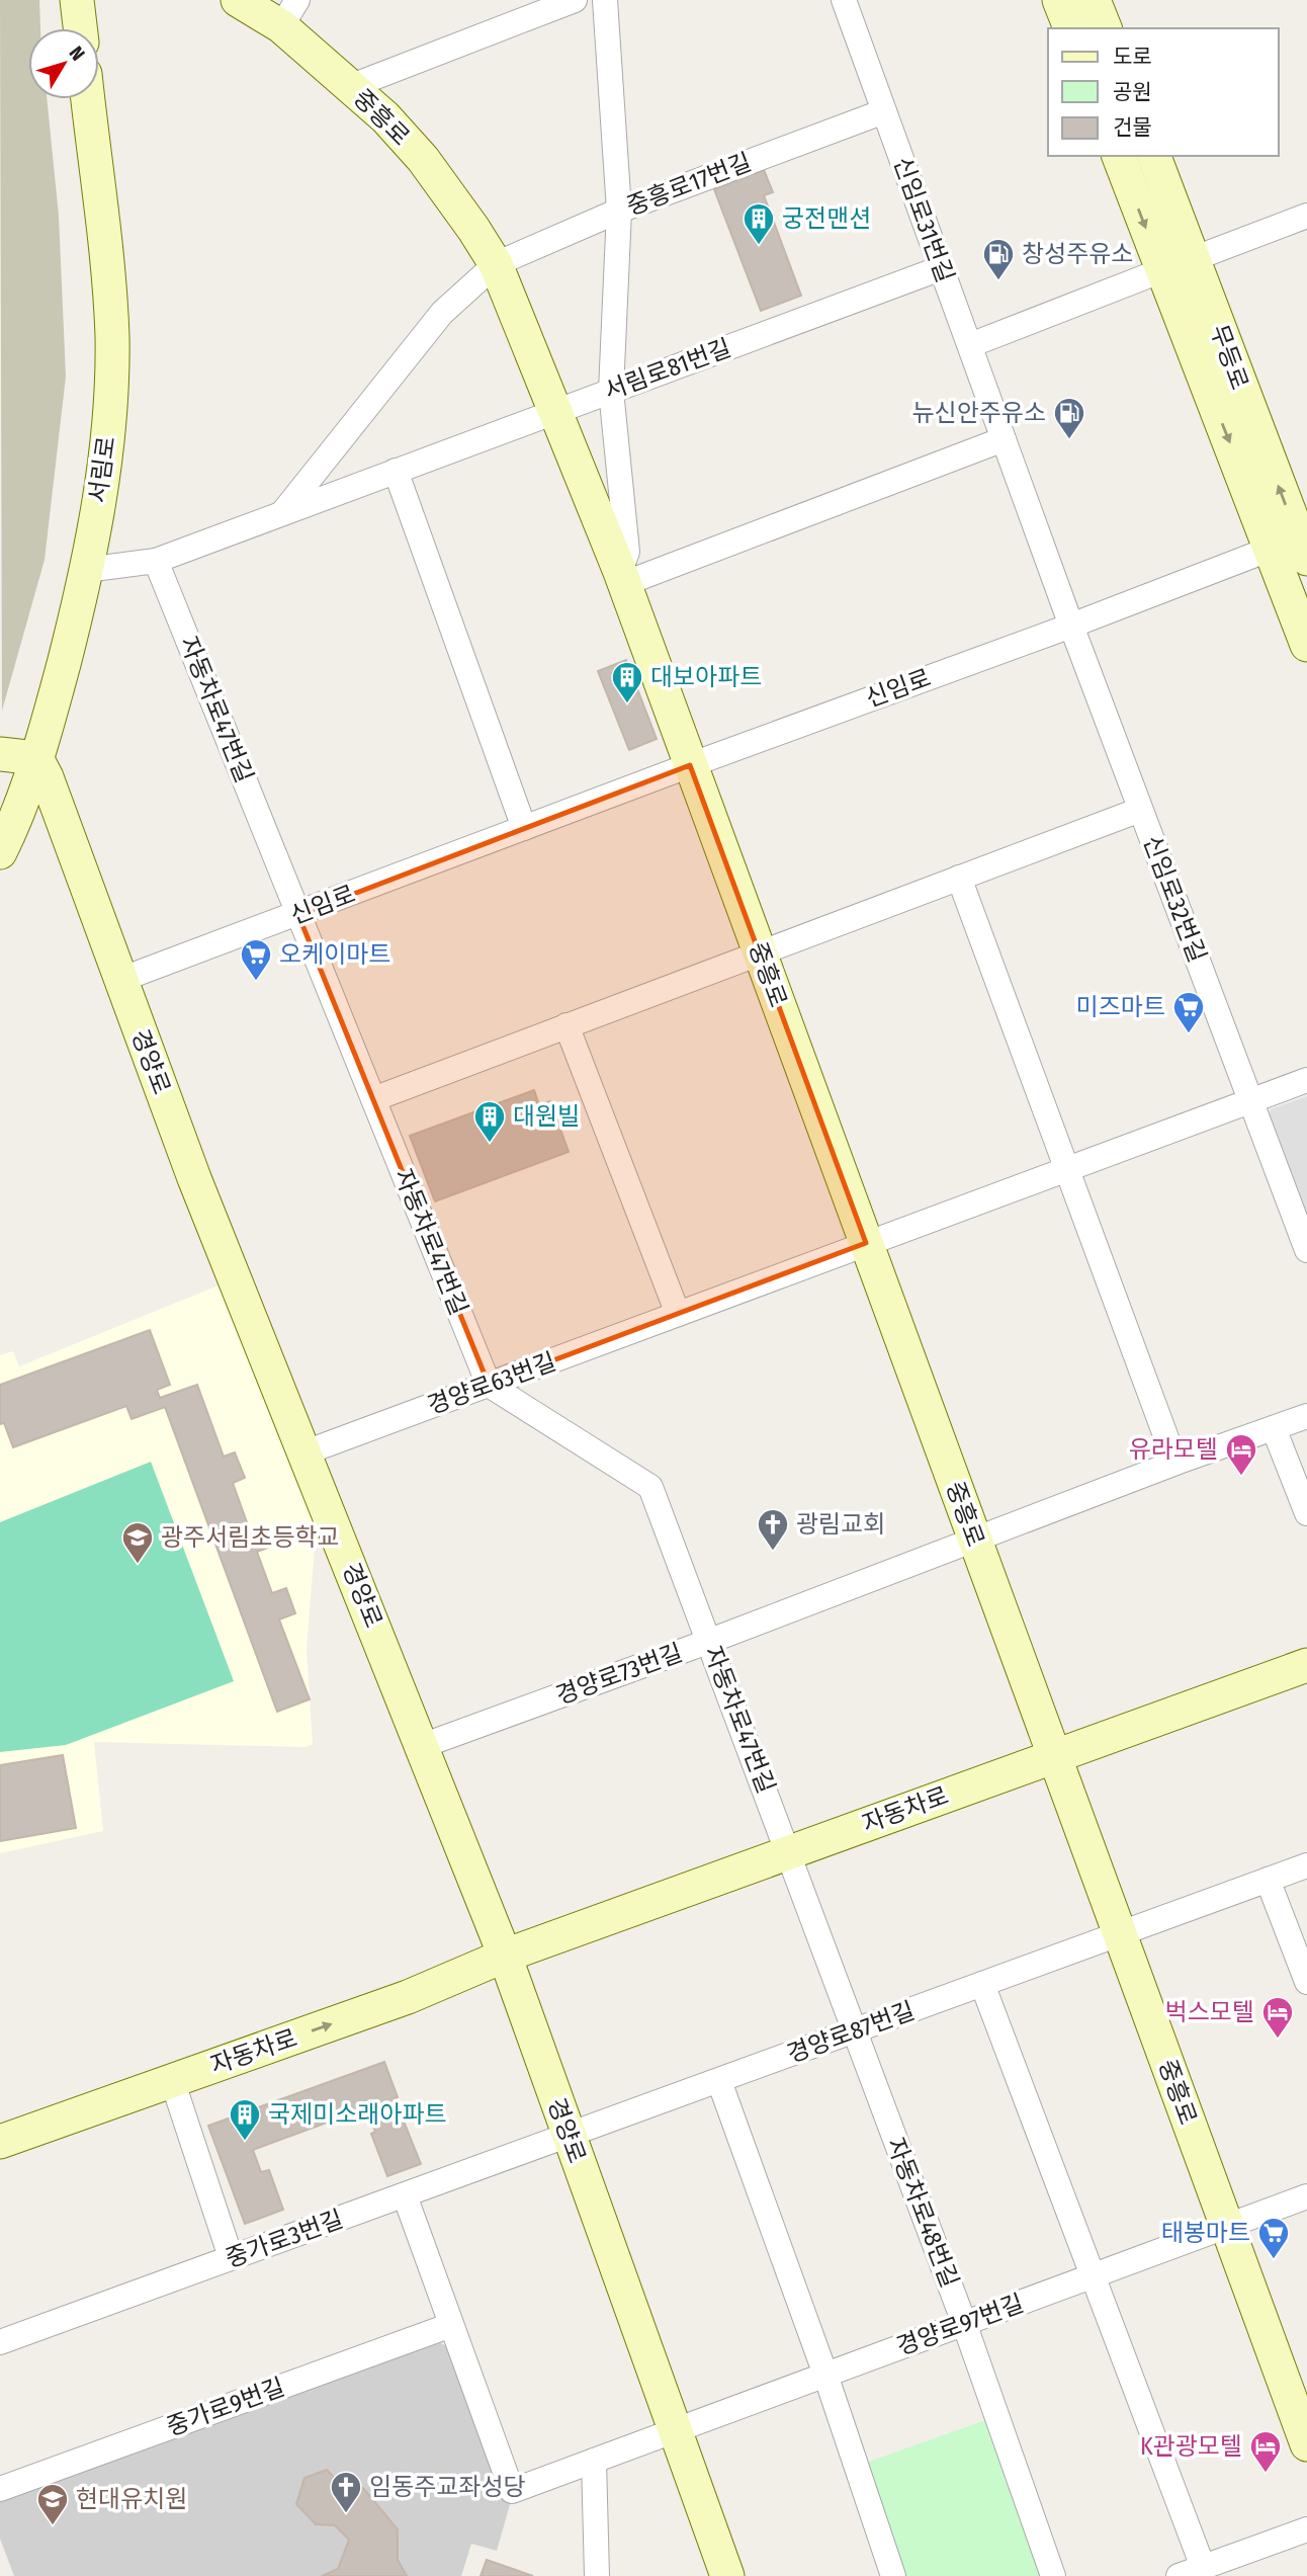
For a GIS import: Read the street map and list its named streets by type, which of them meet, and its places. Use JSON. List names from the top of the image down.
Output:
{
  "streets": {
    "street": [
      "중흥로",
      "중흥로17번길",
      "신임로31번길",
      "무등로",
      "서림로81번길",
      "서림로",
      "신임로",
      "자동차로47번길",
      "신임로32번길",
      "경양로",
      "경양로63번길",
      "경양로73번길",
      "자동차로",
      "경양로87번길",
      "자동차로48번길",
      "중가로3번길",
      "경양로97번길",
      "중가로9번길"
    ]
  },
  "crossings": [
    ["중흥로", "중흥로17번길"],
    ["중흥로", "서림로81번길"],
    ["중흥로", "신임로"],
    ["중흥로", "경양로63번길"],
    ["중흥로", "경양로73번길"],
    ["중흥로", "자동차로"],
    ["중흥로", "경양로87번길"],
    ["중흥로", "경양로97번길"],
    ["중흥로17번길", "신임로31번길"],
    ["신임로31번길", "서림로81번길"],
    ["신임로31번길", "신임로"],
    ["신임로31번길", "신임로32번길"],
    ["무등로", "신임로"],
    ["서림로81번길", "서림로"],
    ["서림로81번길", "자동차로47번길"],
    ["서림로", "경양로"],
    ["신임로", "자동차로47번길"],
    ["신임로", "신임로32번길"],
    ["신임로", "경양로"],
    ["자동차로47번길", "경양로63번길"],
    ["자동차로47번길", "경양로73번길"],
    ["자동차로47번길", "자동차로"],
    ["자동차로47번길", "자동차로48번길"],
    ["신임로32번길", "경양로63번길"],
    ["경양로", "경양로63번길"],
    ["경양로", "경양로73번길"],
    ["경양로", "자동차로"],
    ["경양로", "경양로87번길"],
    ["경양로", "중가로3번길"],
    ["경양로", "경양로97번길"],
    ["자동차로", "자동차로48번길"],
    ["경양로87번길", "자동차로48번길"],
    ["경양로87번길", "중가로3번길"],
    ["자동차로48번길", "경양로97번길"]
  ],
  "places": {
    "building": [
      "궁전맨션",
      "대보아파트",
      "대원빌",
      "국제미소래아파트"
    ],
    "fuel station": ["창성주유소", "뉴신안주유소"],
    "supermarket": ["오케이마트", "미즈마트", "태봉마트"],
    "hotel": ["유라모텔", "벅스모텔", "K관광모텔"],
    "church": ["광림교회", "임동주교좌성당"],
    "school or university": ["광주서림초등학교", "현대유치원"]
  },
  "legend": ["도로", "공원", "건물"],
  "north": "top right"
}
